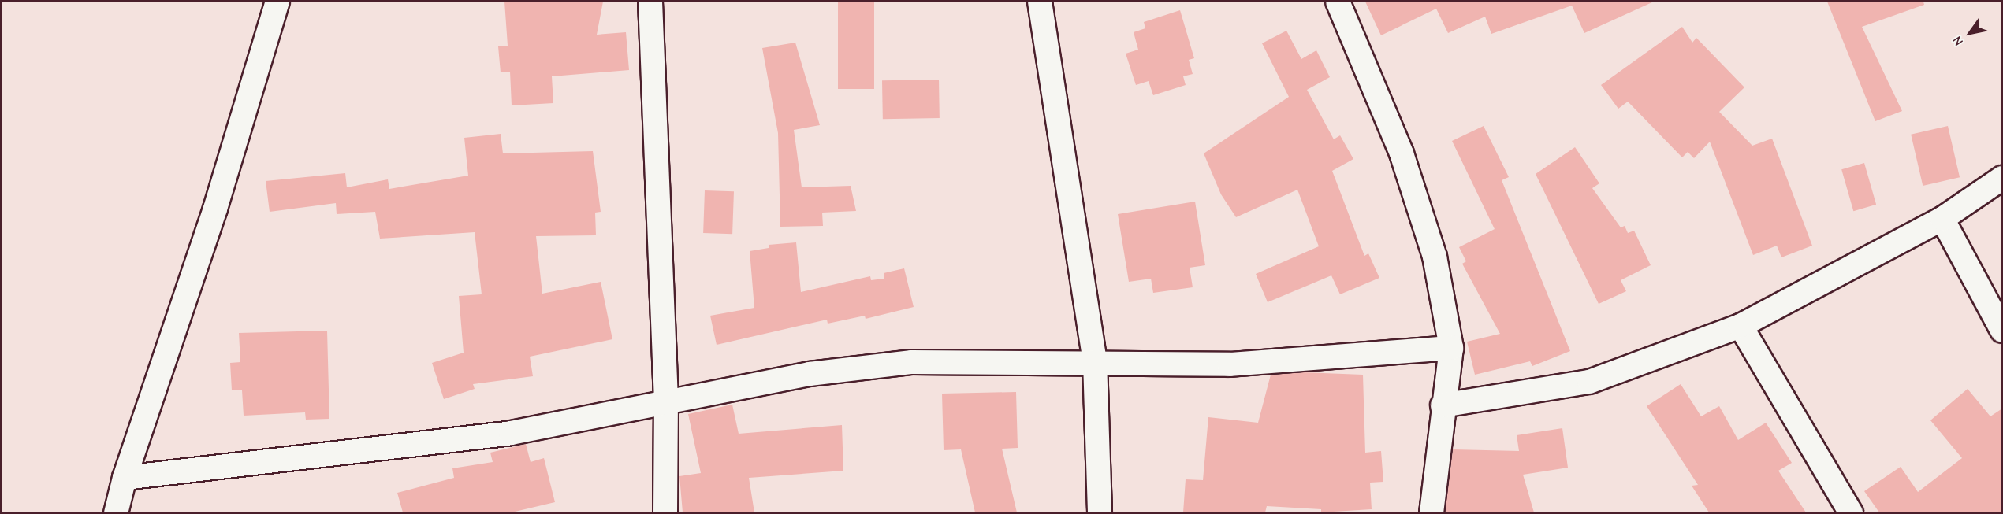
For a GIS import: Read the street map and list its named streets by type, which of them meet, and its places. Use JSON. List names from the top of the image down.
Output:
{
  "north": "bottom left"
}
